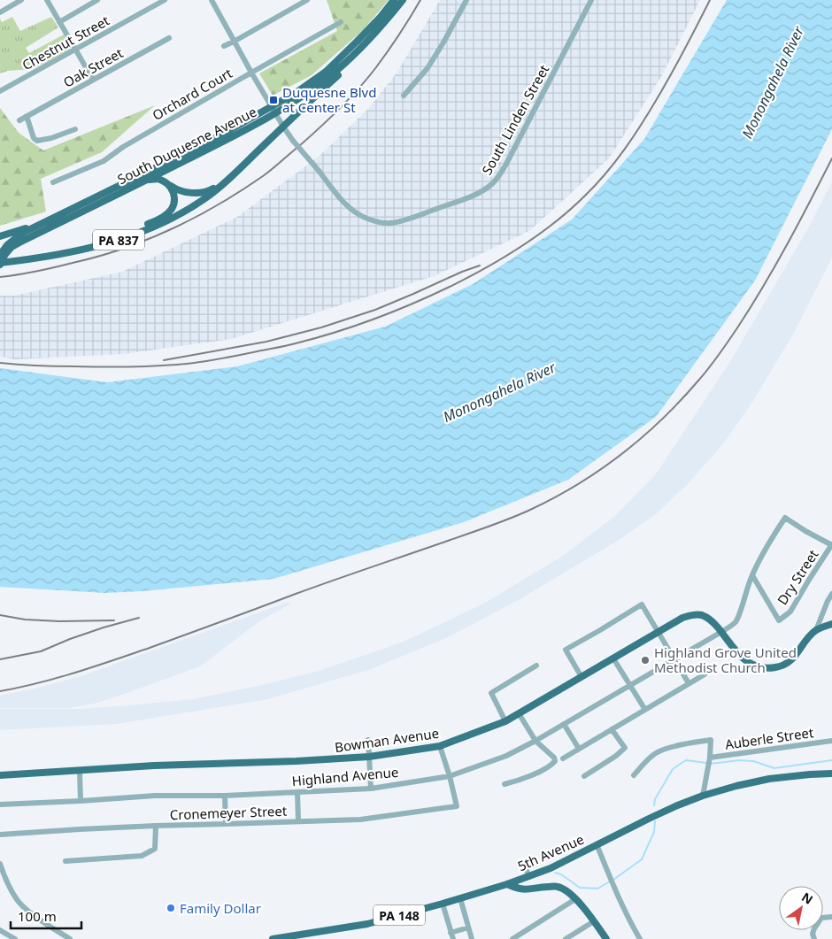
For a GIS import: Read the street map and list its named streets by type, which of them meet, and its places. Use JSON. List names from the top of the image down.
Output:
{
  "streets": {
    "main road": [
      "South Duquesne Avenue",
      "PA 837",
      "Bowman Avenue",
      "5th Avenue",
      "PA 148"
    ],
    "street": [
      "Chestnut Street",
      "Oak Street",
      "Orchard Court",
      "South Linden Street",
      "Dry Street",
      "Auberle Street",
      "Highland Avenue",
      "Cronemeyer Street"
    ]
  },
  "crossings": [
    ["Orchard Court", "South Linden Street"],
    ["South Linden Street", "South Duquesne Avenue"],
    ["South Linden Street", "PA 837"],
    ["South Duquesne Avenue", "PA 837"],
    ["Dry Street", "Highland Avenue"],
    ["Bowman Avenue", "Highland Avenue"],
    ["Highland Avenue", "Cronemeyer Street"]
  ],
  "water": ["Monongahela River"],
  "places": {
    "transit": ["Duquesne Blvd at Center St"],
    "other": ["Highland Grove United Methodist Church", "Family Dollar"]
  },
  "scale_bar": "100 m",
  "north": "top right"
}
